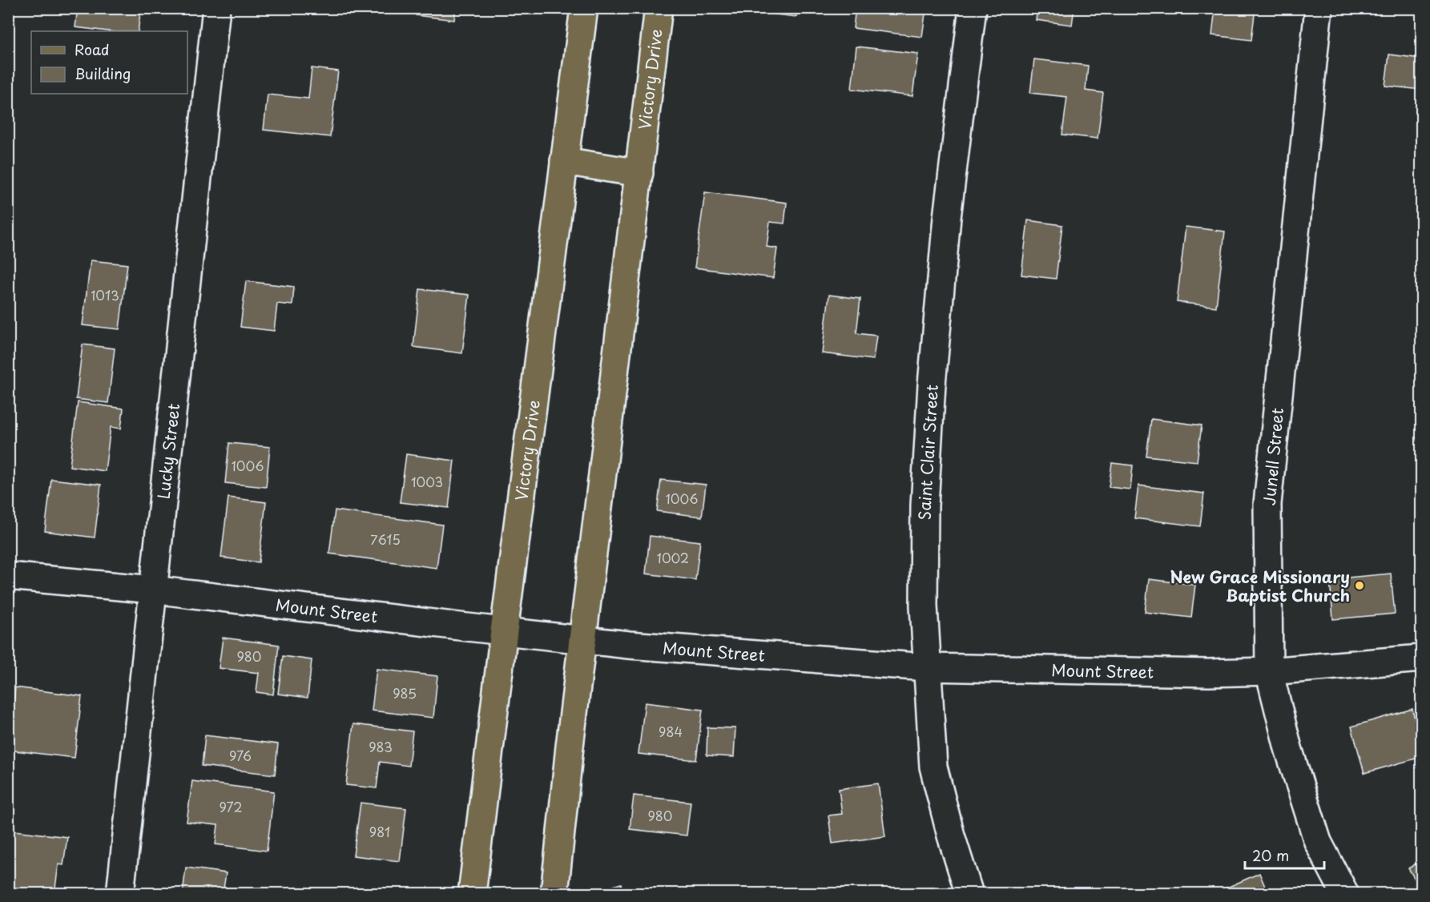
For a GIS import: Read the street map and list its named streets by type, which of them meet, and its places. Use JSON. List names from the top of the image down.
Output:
{
  "streets": {
    "main road": ["Victory Drive"],
    "street": [
      "Lucky Street",
      "Saint Clair Street",
      "Junell Street",
      "Mount Street"
    ]
  },
  "crossings": [
    ["Victory Drive", "Mount Street"],
    ["Lucky Street", "Mount Street"],
    ["Saint Clair Street", "Mount Street"],
    ["Junell Street", "Mount Street"]
  ],
  "places": ["New Grace Missionary Baptist Church"],
  "house_numbers": [
    "1013",
    "1006",
    "1003",
    "1006",
    "7615",
    "1002",
    "980",
    "985",
    "984",
    "983",
    "976",
    "972",
    "980",
    "981"
  ],
  "legend": ["Road", "Building"],
  "scale_bar": "20 m"
}
